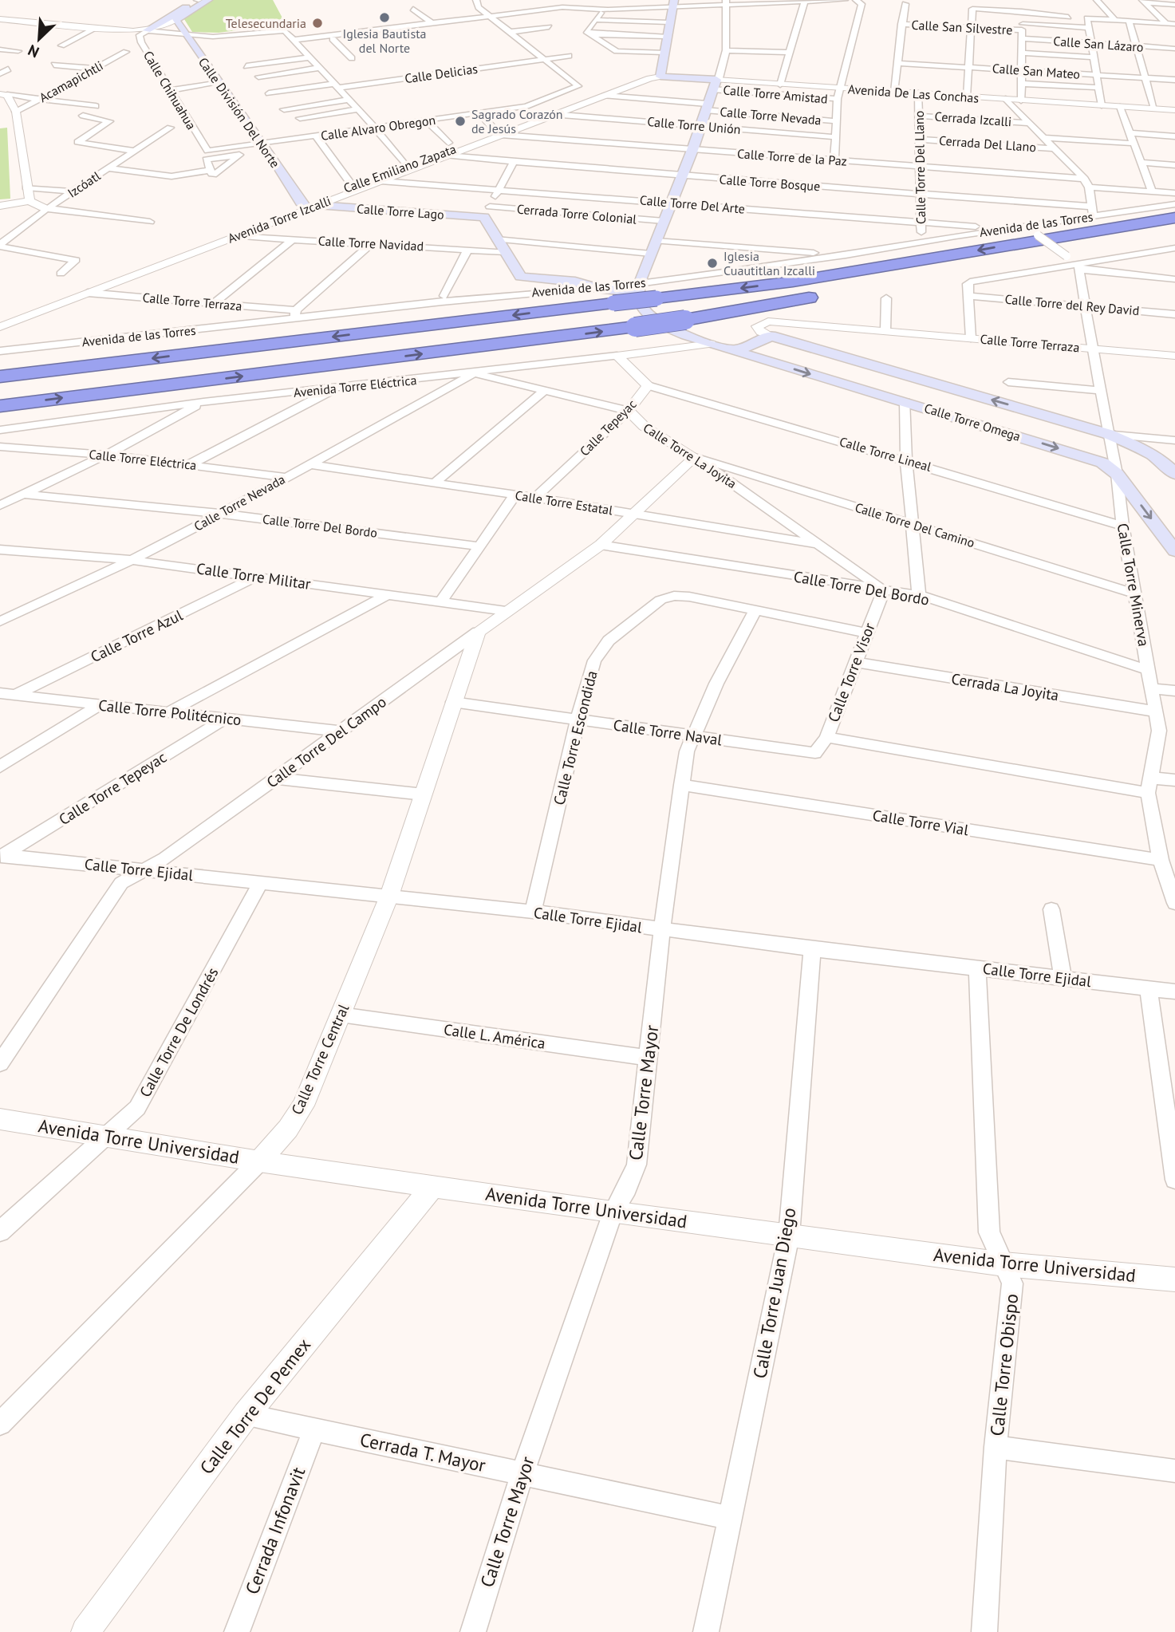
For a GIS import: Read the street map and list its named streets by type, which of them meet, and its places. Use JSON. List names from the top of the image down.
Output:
{
  "streets": {
    "main road": [
      "Avenida De Las Conchas",
      "Calle División Del Norte",
      "Calle Torre Nevada",
      "Calle Torre Lago",
      "Calle Torre Omega"
    ],
    "street": [
      "Calle San Silvestre",
      "Calle San Lázaro",
      "Calle San Mateo",
      "Calle Delicias",
      "Acamapichtli",
      "Calle Chihuahua",
      "Calle Torre Amistad",
      "Cerrada Izcalli",
      "Calle Torre Unión",
      "Calle Alvaro Obregon",
      "Cerrada Del Llano",
      "Calle Torre de la Paz",
      "Calle Torre Del Llano",
      "Calle Emiliano Zapata",
      "Calle Torre Bosque",
      "Izcóatl",
      "Calle Torre Del Arte",
      "Cerrada Torre Colonial",
      "Avenida Torre Izcalli",
      "Avenida de las Torres",
      "Calle Torre Navidad",
      "Calle Torre Terraza",
      "Calle Torre del Rey David",
      "Avenida Torre Eléctrica",
      "Calle Tepeyac",
      "Calle Torre Lineal",
      "Calle Torre La Joyita",
      "Calle Torre Eléctrica",
      "Calle Torre Estatal",
      "Calle Torre Del Camino",
      "Calle Torre Del Bordo",
      "Calle Torre Militar",
      "Calle Torre Minerva",
      "Calle Torre Azul",
      "Calle Torre Visor",
      "Cerrada La Joyita",
      "Calle Torre Politécnico",
      "Calle Torre Naval",
      "Calle Torre Escondida",
      "Calle Torre Del Campo",
      "Calle Torre Tepeyac",
      "Calle Torre Vial",
      "Calle Torre Ejidal",
      "Calle Torre De Londrés",
      "Calle L. América",
      "Calle Torre Central",
      "Calle Torre Mayor",
      "Avenida Torre Universidad",
      "Calle Torre Juan Diego",
      "Calle Torre Obispo",
      "Calle Torre De Pemex",
      "Cerrada T. Mayor",
      "Cerrada Infonavit"
    ]
  },
  "crossings": [
    ["Calle Delicias", "Calle Alvaro Obregon"],
    ["Calle Chihuahua", "Calle Alvaro Obregon"],
    ["Avenida De Las Conchas", "Calle Torre Amistad"],
    ["Avenida De Las Conchas", "Calle Torre Nevada"],
    ["Avenida De Las Conchas", "Calle Torre Del Llano"],
    ["Avenida De Las Conchas", "Avenida Torre Izcalli"],
    ["Calle Torre Amistad", "Calle Torre Nevada"],
    ["Calle División Del Norte", "Calle Alvaro Obregon"],
    ["Calle División Del Norte", "Calle Emiliano Zapata"],
    ["Calle Torre Nevada", "Calle Torre Unión"],
    ["Calle Torre Nevada", "Calle Torre de la Paz"],
    ["Calle Torre Nevada", "Calle Torre Bosque"],
    ["Calle Torre Nevada", "Calle Torre Del Arte"],
    ["Calle Torre Nevada", "Cerrada Torre Colonial"],
    ["Calle Torre Nevada", "Avenida de las Torres"],
    ["Calle Torre Nevada", "Avenida Torre Eléctrica"],
    ["Calle Torre Nevada", "Calle Torre Omega"],
    ["Calle Torre Nevada", "Calle Torre La Joyita"],
    ["Calle Torre Nevada", "Calle Torre Eléctrica"],
    ["Calle Torre Nevada", "Calle Torre Estatal"],
    ["Calle Torre Nevada", "Calle Torre Del Bordo"],
    ["Calle Torre Nevada", "Calle Torre Militar"],
    ["Cerrada Izcalli", "Calle Torre Del Llano"],
    ["Calle Torre Unión", "Avenida Torre Izcalli"],
    ["Cerrada Del Llano", "Calle Torre Del Llano"],
    ["Calle Torre de la Paz", "Calle Torre Del Llano"],
    ["Calle Torre de la Paz", "Calle Emiliano Zapata"],
    ["Calle Torre de la Paz", "Avenida Torre Izcalli"],
    ["Calle Torre Del Llano", "Calle Torre Bosque"],
    ["Calle Torre Del Llano", "Calle Torre Del Arte"],
    ["Calle Torre Del Llano", "Avenida de las Torres"],
    ["Calle Emiliano Zapata", "Avenida Torre Izcalli"],
    ["Calle Torre Bosque", "Avenida Torre Izcalli"],
    ["Calle Torre Bosque", "Avenida de las Torres"],
    ["Calle Torre Del Arte", "Avenida Torre Izcalli"],
    ["Calle Torre Del Arte", "Avenida de las Torres"],
    ["Calle Torre Lago", "Cerrada Torre Colonial"],
    ["Calle Torre Lago", "Avenida Torre Izcalli"],
    ["Avenida Torre Izcalli", "Calle Torre Navidad"],
    ["Avenida Torre Izcalli", "Calle Torre Terraza"],
    ["Avenida de las Torres", "Calle Torre Terraza"],
    ["Avenida de las Torres", "Calle Torre Omega"],
    ["Calle Torre Terraza", "Calle Torre Omega"],
    ["Calle Torre Terraza", "Calle Torre Minerva"],
    ["Calle Torre del Rey David", "Calle Torre Minerva"],
    ["Avenida Torre Eléctrica", "Calle Torre Omega"],
    ["Avenida Torre Eléctrica", "Calle Tepeyac"],
    ["Avenida Torre Eléctrica", "Calle Torre La Joyita"],
    ["Calle Torre Omega", "Calle Torre Minerva"],
    ["Calle Tepeyac", "Calle Torre Lineal"],
    ["Calle Tepeyac", "Calle Torre La Joyita"],
    ["Calle Tepeyac", "Calle Torre Estatal"],
    ["Calle Torre Lineal", "Calle Torre Minerva"],
    ["Calle Torre La Joyita", "Calle Torre Estatal"],
    ["Calle Torre La Joyita", "Calle Torre Del Camino"],
    ["Calle Torre La Joyita", "Calle Torre Del Bordo"],
    ["Calle Torre La Joyita", "Calle Torre Visor"],
    ["Calle Torre La Joyita", "Calle Torre Del Campo"],
    ["Calle Torre Estatal", "Calle Torre Del Campo"],
    ["Calle Torre Del Camino", "Calle Torre Minerva"],
    ["Calle Torre Del Camino", "Calle Torre Del Campo"],
    ["Calle Torre Del Bordo", "Calle Torre Minerva"],
    ["Calle Torre Del Bordo", "Calle Torre Visor"],
    ["Calle Torre Del Bordo", "Calle Torre Del Campo"],
    ["Calle Torre Militar", "Calle Torre Azul"],
    ["Calle Torre Militar", "Calle Torre Del Campo"],
    ["Calle Torre Minerva", "Cerrada La Joyita"],
    ["Calle Torre Minerva", "Calle Torre Vial"],
    ["Calle Torre Azul", "Calle Torre Politécnico"],
    ["Calle Torre Visor", "Cerrada La Joyita"],
    ["Calle Torre Visor", "Calle Torre Naval"],
    ["Calle Torre Visor", "Calle Torre Escondida"],
    ["Calle Torre Politécnico", "Calle Torre Del Campo"],
    ["Calle Torre Politécnico", "Calle Torre Tepeyac"],
    ["Calle Torre Naval", "Calle Torre Escondida"],
    ["Calle Torre Naval", "Calle Torre Central"],
    ["Calle Torre Naval", "Calle Torre Mayor"],
    ["Calle Torre Escondida", "Calle Torre Ejidal"],
    ["Calle Torre Escondida", "Calle Torre Mayor"],
    ["Calle Torre Del Campo", "Calle Torre Ejidal"],
    ["Calle Torre Del Campo", "Calle Torre Central"],
    ["Calle Torre Tepeyac", "Calle Torre Ejidal"],
    ["Calle Torre Vial", "Calle Torre Mayor"],
    ["Calle Torre Ejidal", "Calle Torre De Londrés"],
    ["Calle Torre Ejidal", "Calle Torre Central"],
    ["Calle Torre Ejidal", "Calle Torre Mayor"],
    ["Calle Torre Ejidal", "Calle Torre Juan Diego"],
    ["Calle Torre Ejidal", "Calle Torre Obispo"],
    ["Calle Torre De Londrés", "Avenida Torre Universidad"],
    ["Calle L. América", "Calle Torre Central"],
    ["Calle L. América", "Calle Torre Mayor"],
    ["Calle Torre Central", "Avenida Torre Universidad"],
    ["Calle Torre Mayor", "Avenida Torre Universidad"],
    ["Calle Torre Mayor", "Cerrada T. Mayor"],
    ["Avenida Torre Universidad", "Calle Torre Juan Diego"],
    ["Avenida Torre Universidad", "Calle Torre Obispo"],
    ["Avenida Torre Universidad", "Calle Torre De Pemex"],
    ["Calle Torre Juan Diego", "Cerrada T. Mayor"],
    ["Calle Torre De Pemex", "Cerrada T. Mayor"],
    ["Cerrada T. Mayor", "Cerrada Infonavit"]
  ],
  "places": [
    "Iglesia Bautista del Norte",
    "Telesecundaria",
    "Sagrado Corazón de Jesús",
    "Iglesia Cuautitlan Izcalli"
  ],
  "north": "bottom left"
}
